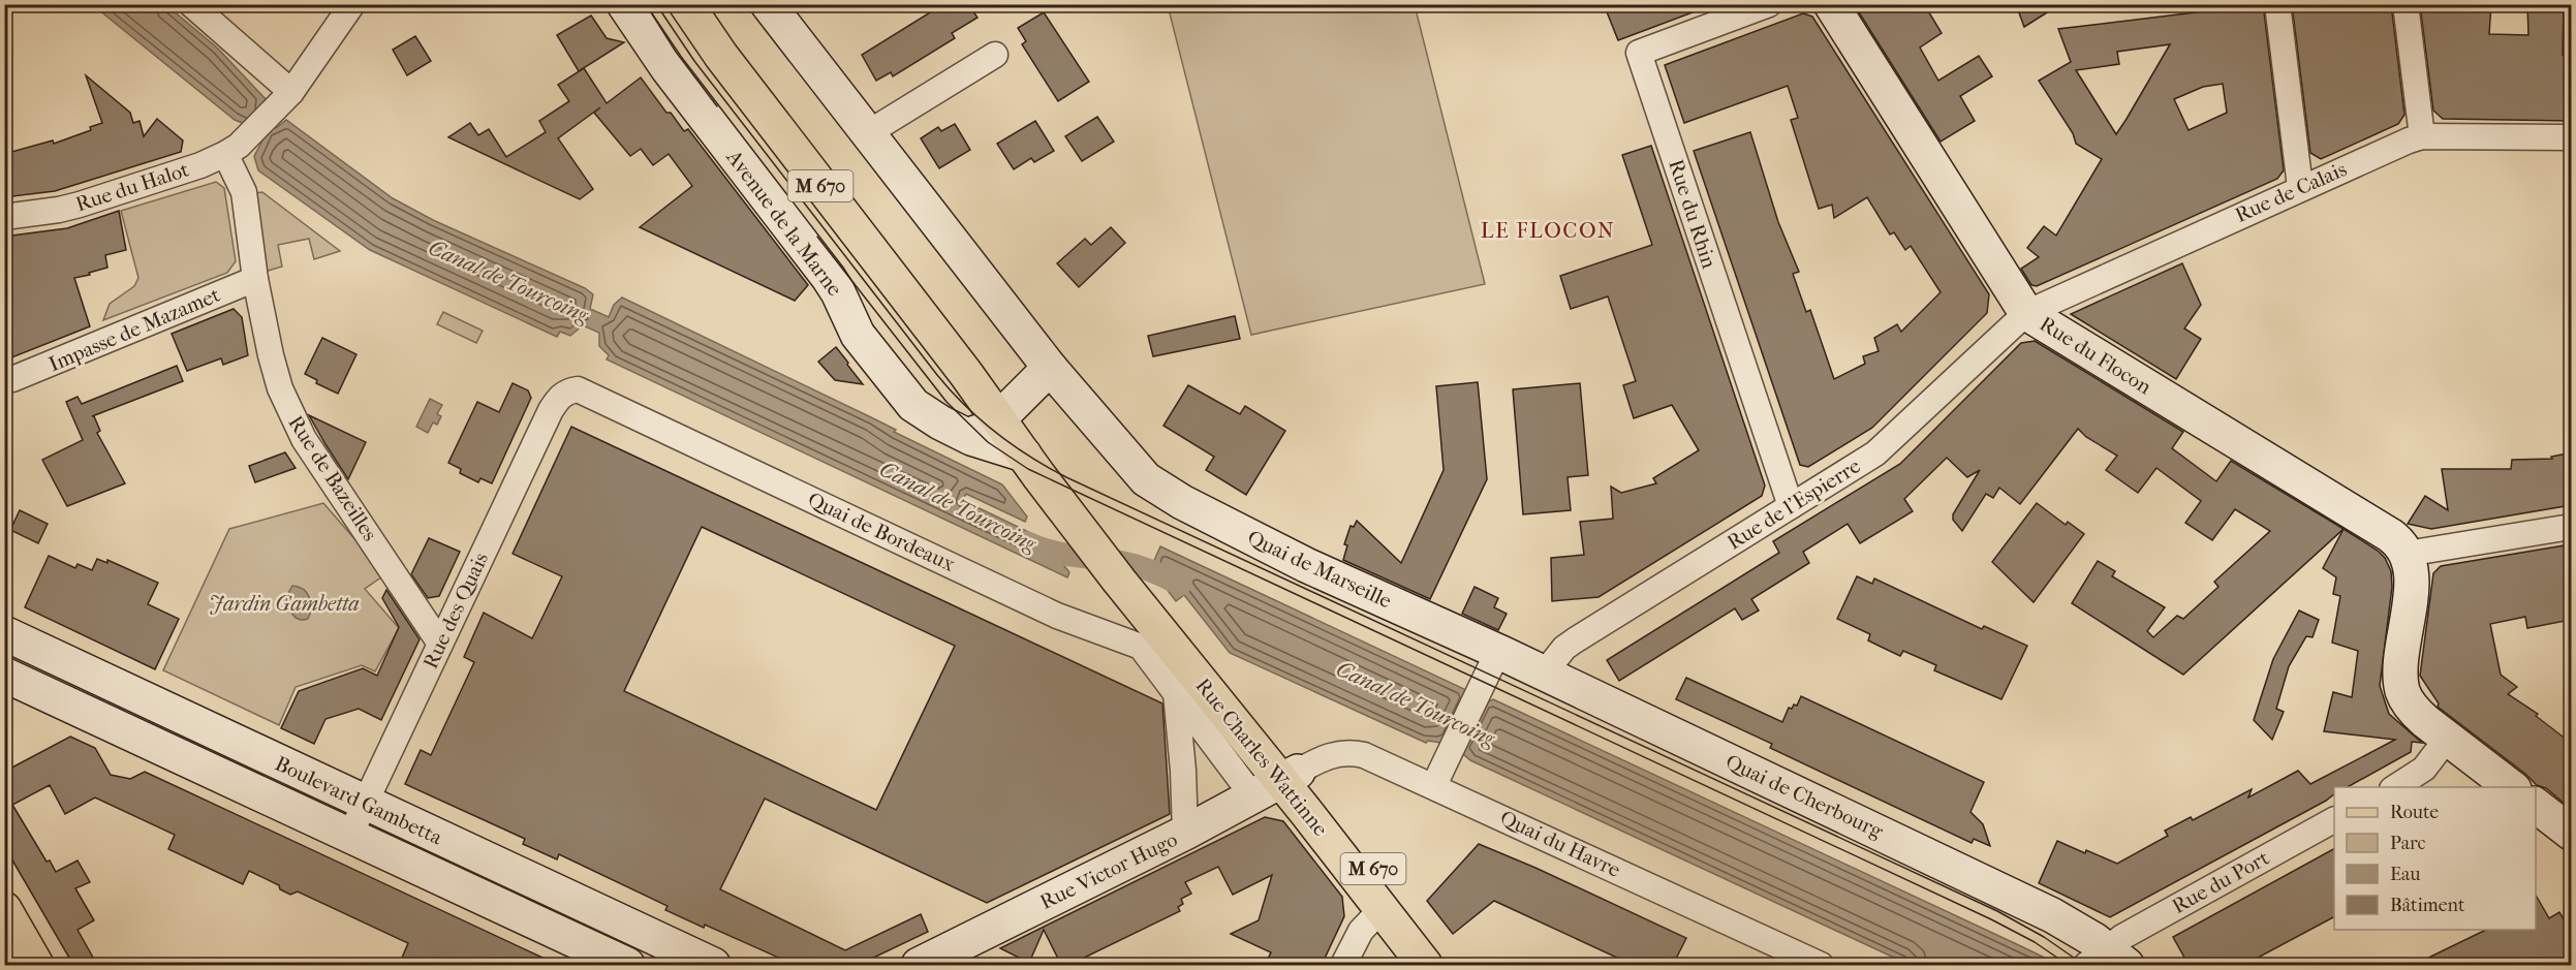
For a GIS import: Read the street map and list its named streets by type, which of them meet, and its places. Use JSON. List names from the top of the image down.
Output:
{
  "streets": {
    "main road": [
      "M 670",
      "Avenue de la Marne",
      "Rue du Flocon",
      "Quai de Marseille",
      "Rue Charles Wattinne",
      "Quai de Cherbourg",
      "Boulevard Gambetta",
      "Rue Victor Hugo"
    ],
    "street": [
      "Rue du Halot",
      "Rue de Calais",
      "Rue du Rhin",
      "Impasse de Mazamet",
      "Rue de Bazeilles",
      "Rue de l'Espierre",
      "Quai de Bordeaux",
      "Rue des Quais",
      "Quai du Havre",
      "Rue du Port"
    ]
  },
  "crossings": [
    ["M 670", "Avenue de la Marne"],
    ["M 670", "Rue Charles Wattinne"],
    ["Rue du Halot", "Rue de Bazeilles"],
    ["Rue de Calais", "Rue du Flocon"],
    ["Rue de Calais", "Rue de l'Espierre"],
    ["Rue du Rhin", "Rue de l'Espierre"],
    ["Avenue de la Marne", "Rue Charles Wattinne"],
    ["Impasse de Mazamet", "Rue de Bazeilles"],
    ["Rue du Flocon", "Rue de l'Espierre"],
    ["Rue de Bazeilles", "Rue des Quais"],
    ["Rue de l'Espierre", "Quai de Cherbourg"],
    ["Quai de Bordeaux", "Rue des Quais"],
    ["Quai de Bordeaux", "Rue Charles Wattinne"],
    ["Quai de Bordeaux", "Quai du Havre"],
    ["Quai de Bordeaux", "Rue Victor Hugo"],
    ["Quai de Marseille", "Quai de Cherbourg"],
    ["Rue des Quais", "Boulevard Gambetta"],
    ["Rue Charles Wattinne", "Quai du Havre"],
    ["Rue Charles Wattinne", "Rue Victor Hugo"],
    ["Quai de Cherbourg", "Rue du Port"],
    ["Quai du Havre", "Rue Victor Hugo"]
  ],
  "districts": ["LE FLOCON"],
  "water": ["Canal de Tourcoing"],
  "parks": ["Jardin Gambetta"],
  "legend": [
    "Route",
    "Parc",
    "Eau",
    "Bâtiment"
  ]
}
